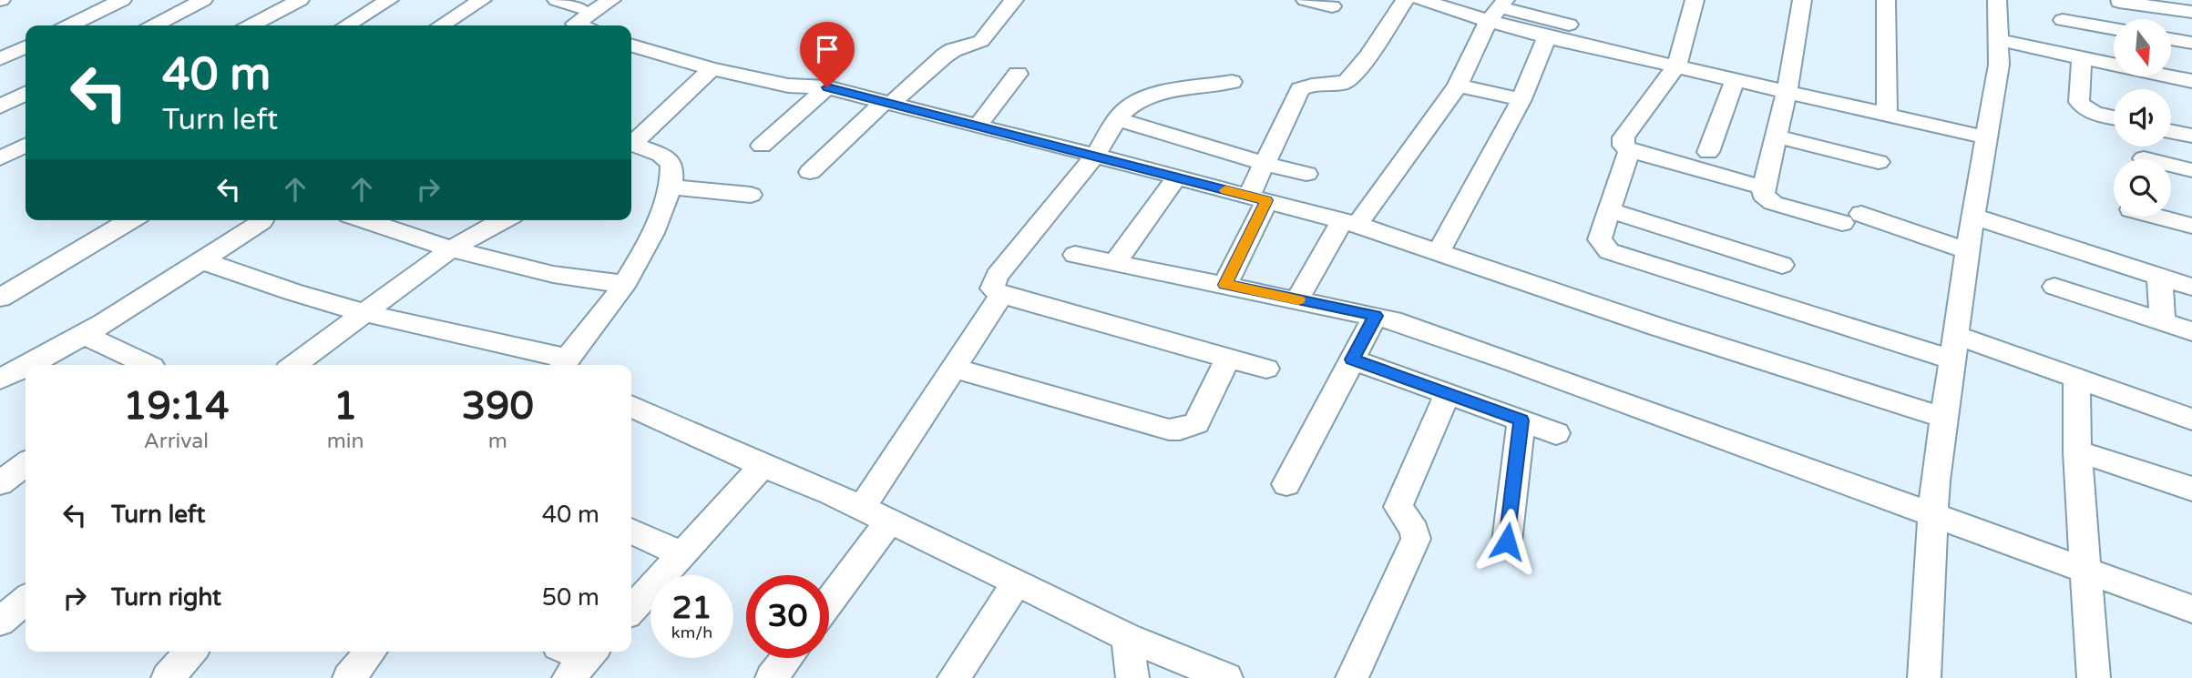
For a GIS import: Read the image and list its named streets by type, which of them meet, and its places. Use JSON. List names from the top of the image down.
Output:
{
  "north": "bottom",
  "page": {
    "turn": ["40 m", "Turn left"],
    "eta": [
      "19:14",
      "Arrival",
      "1",
      "min",
      "390",
      "m"
    ],
    "list": [
      {
        "name": "Turn left",
        "value": "40 m"
      },
      {
        "name": "Turn right",
        "value": "50 m"
      }
    ],
    "speed": "21 km/h",
    "limit": "30"
  }
}
